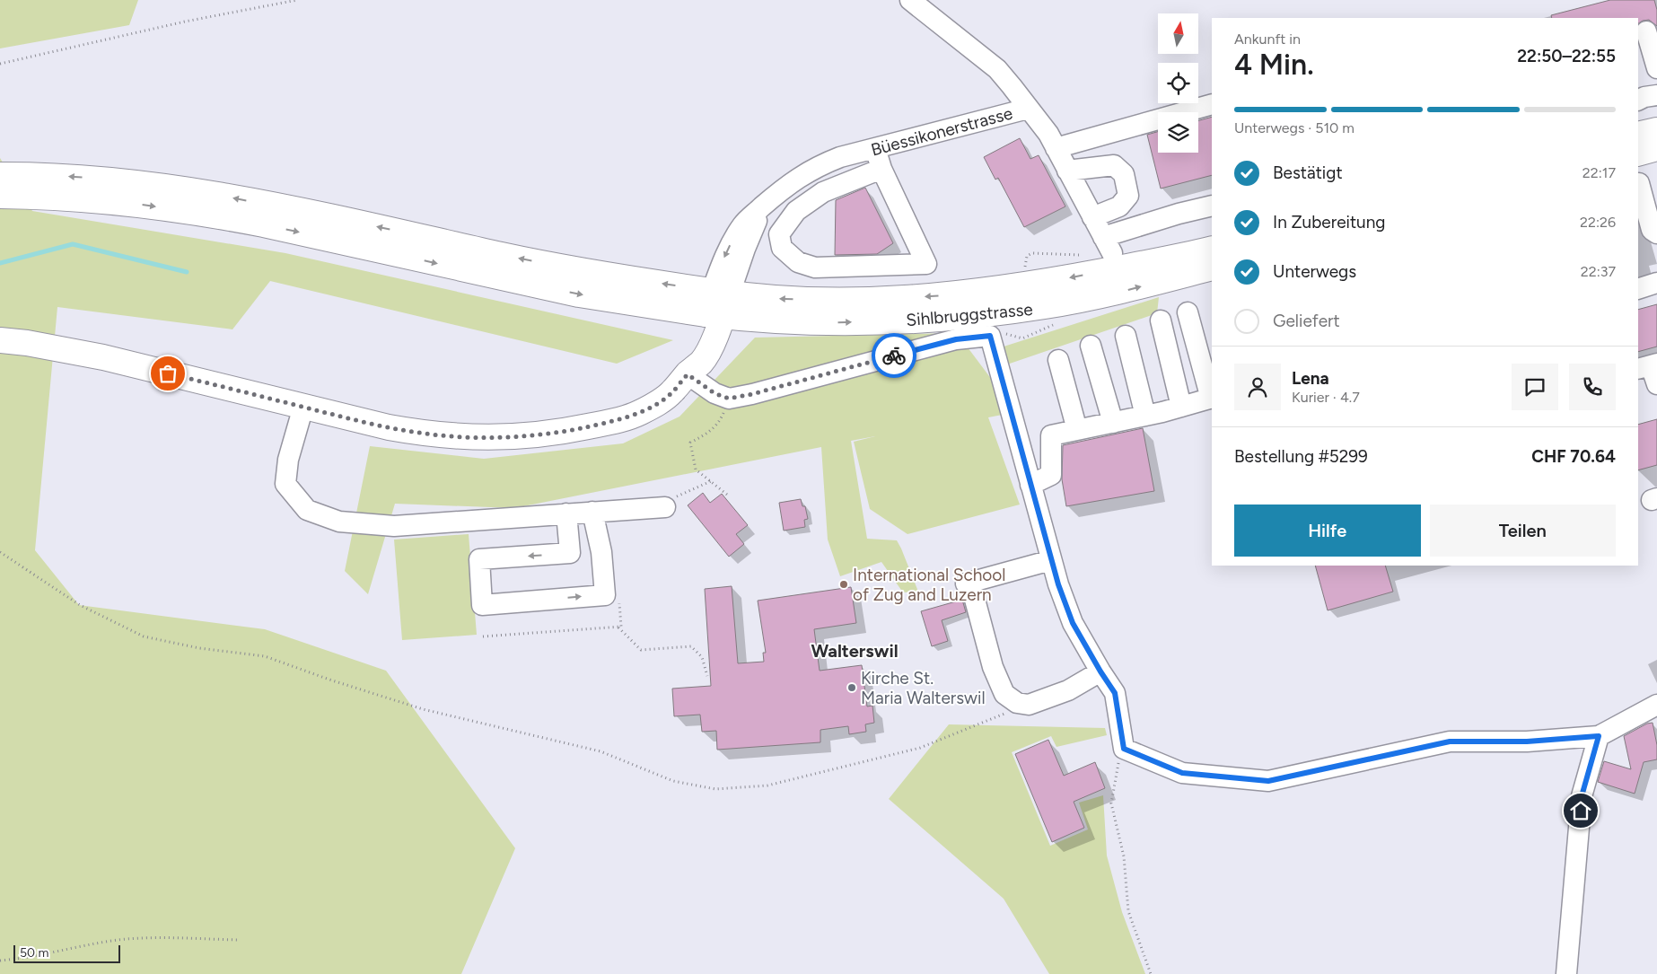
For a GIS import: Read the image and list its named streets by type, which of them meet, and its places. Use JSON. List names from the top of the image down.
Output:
{
  "streets": {
    "main road": ["Sihlbruggstrasse"],
    "street": ["Büessikonerstrasse"]
  },
  "crossings": [
    ["Büessikonerstrasse", "Sihlbruggstrasse"]
  ],
  "districts": ["Walterswil"],
  "places": ["International School of Zug and Luzern", "Kirche St. Maria Walterswil"],
  "scale_bar": "50 m",
  "north": "top",
  "page": {
    "heading": ["4 Min.", "Ankunft in", "22:50–22:55"],
    "panel": [
      "Lena",
      "Kurier · 4.7",
      "Bestellung #5299",
      "CHF 70.64"
    ],
    "bar": "Unterwegs · 510 m",
    "list": [
      ["Bestätigt", "22:17"],
      ["In Zubereitung", "22:26"],
      ["Unterwegs", "22:37"],
      "Geliefert"
    ],
    "buttons": ["Hilfe", "Teilen"],
    "scale": "50 m"
  }
}
